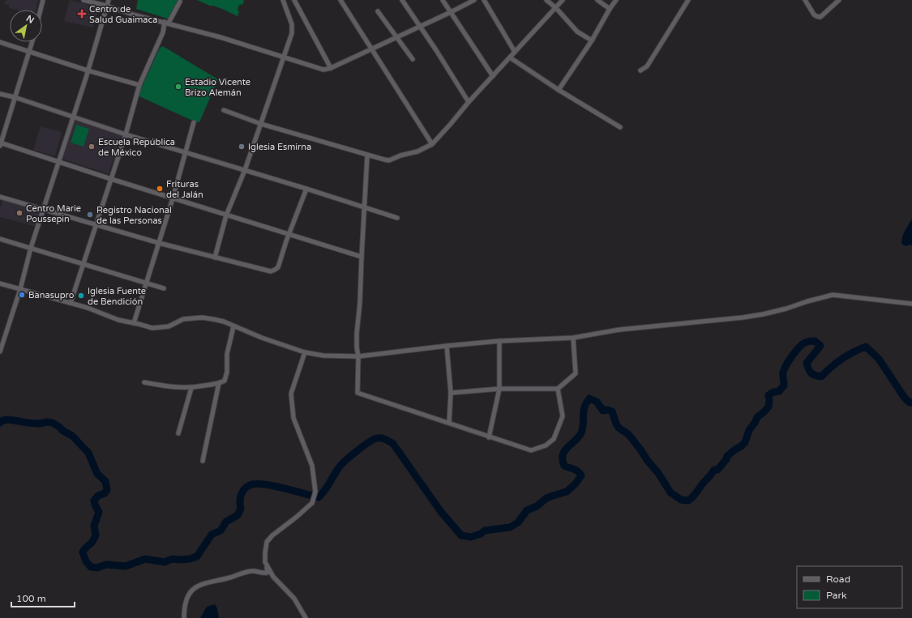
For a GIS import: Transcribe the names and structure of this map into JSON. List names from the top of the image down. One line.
{"places":{"health":["Centro de Salud Guaimaca"],"other":["Estadio Vicente Brizo Alemán","Escuela República de México","Iglesia Esmirna","Frituras del Jalán","Centro Marie Poussepin","Registro Nacional de las Personas","Banasupro","Iglesia Fuente de Bendición"]},"legend":["Road","Park"],"scale_bar":"100 m","north":"top right"}
